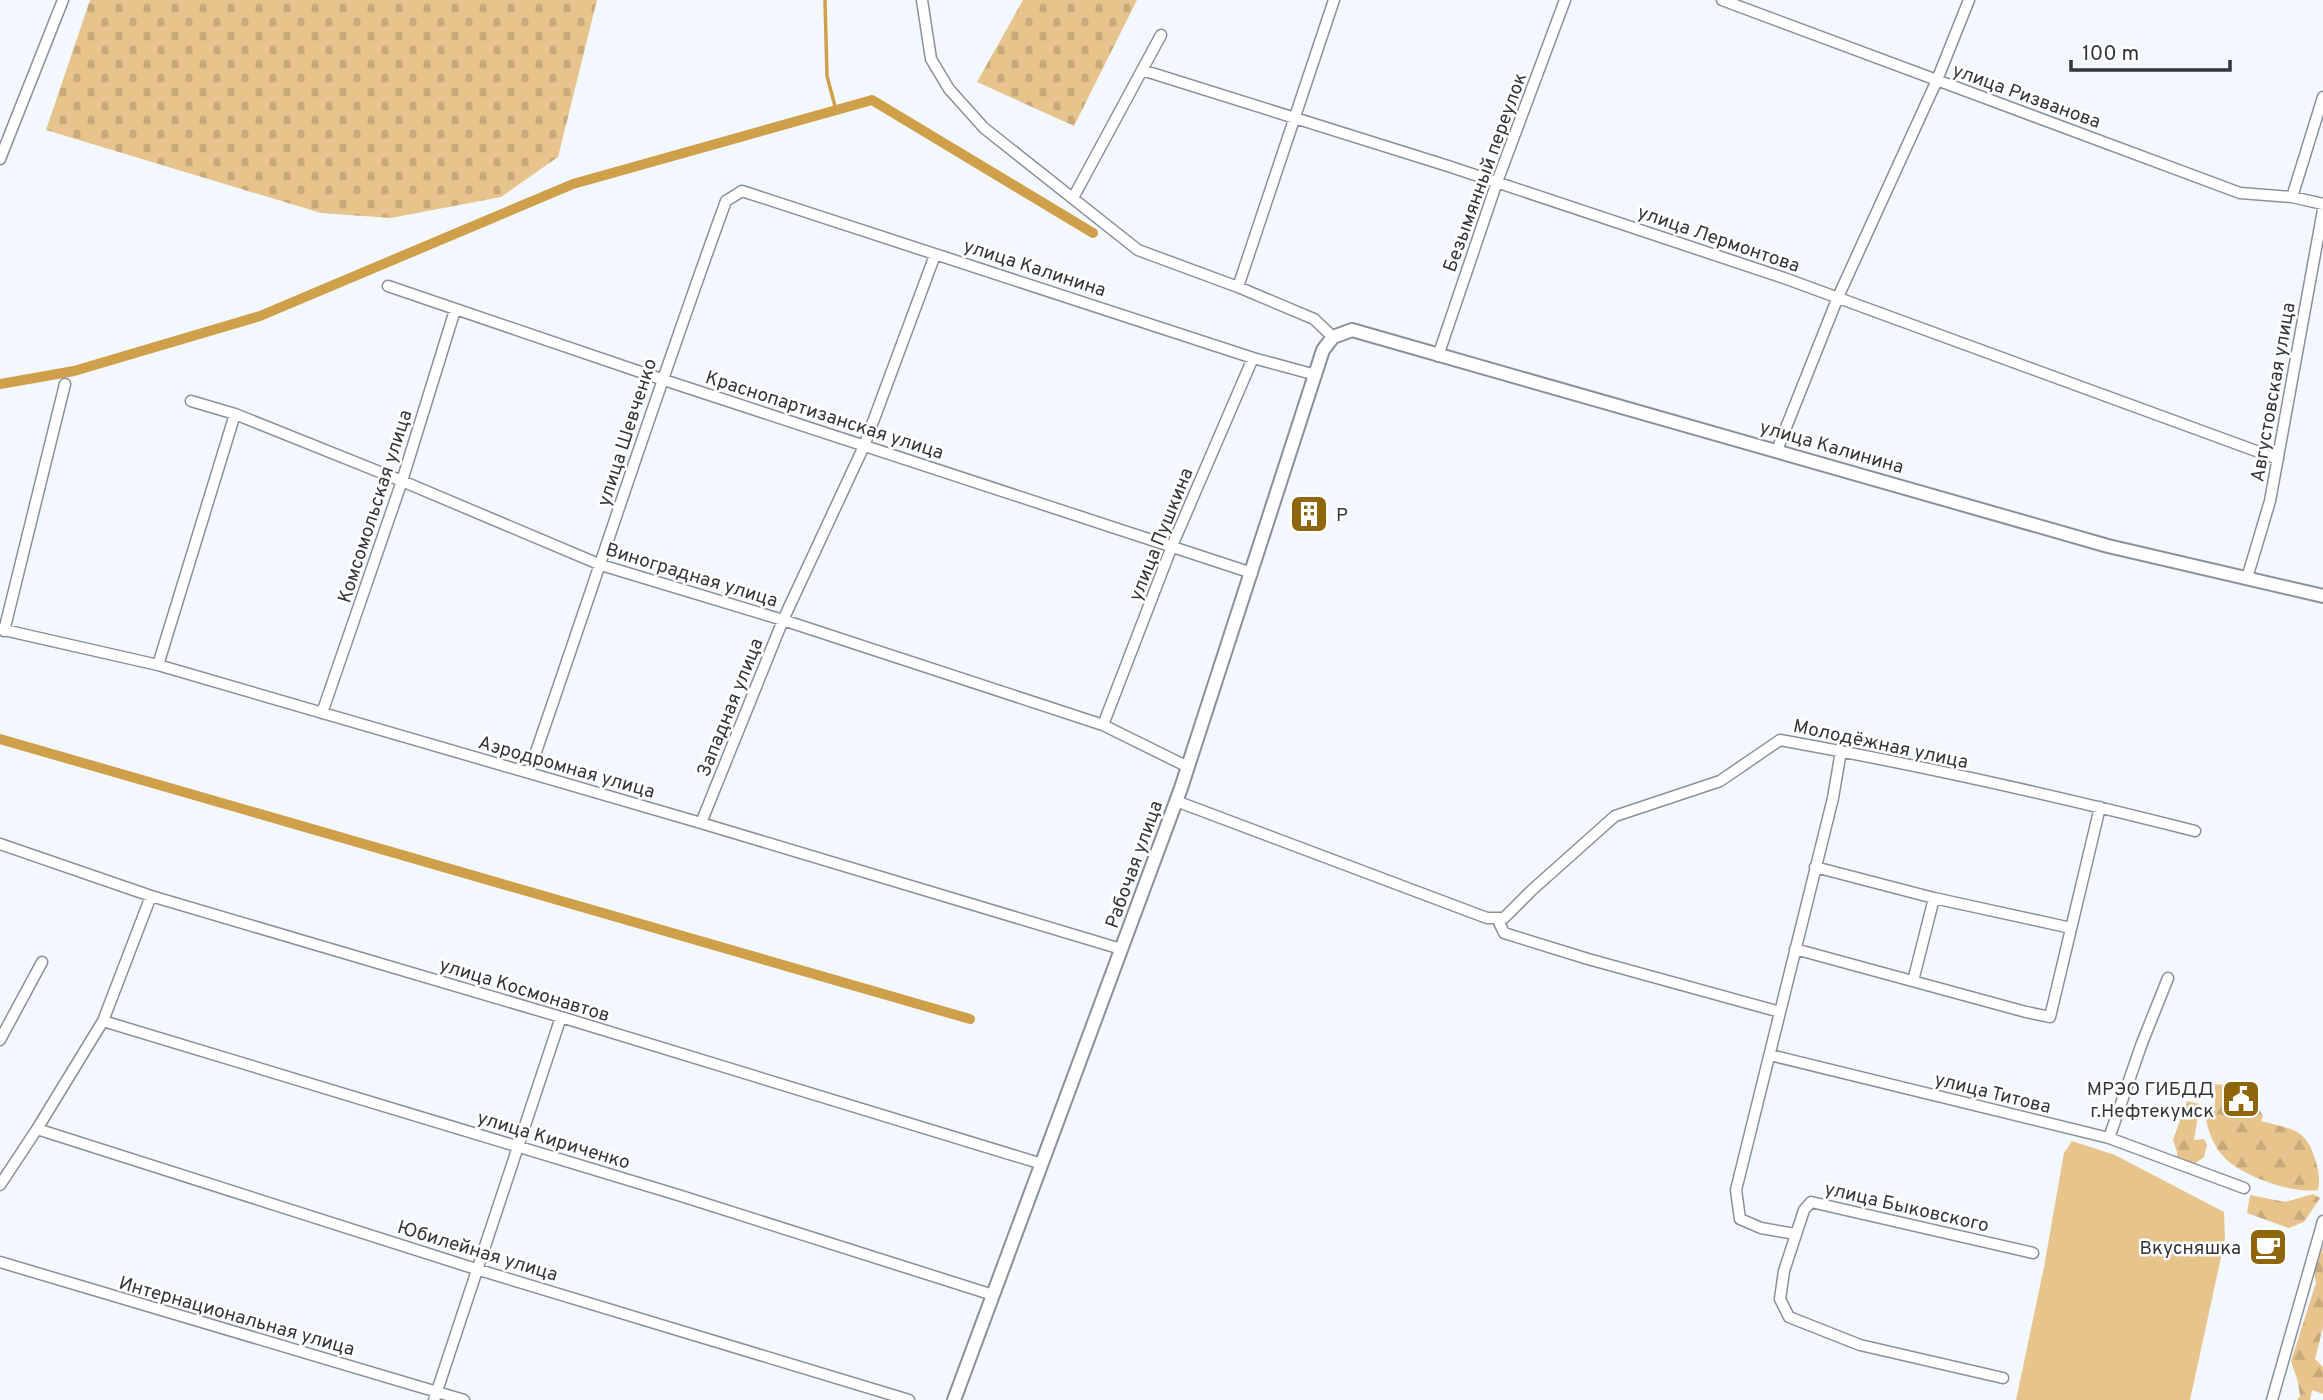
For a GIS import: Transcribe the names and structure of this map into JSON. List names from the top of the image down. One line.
{"streets":{"street":["улица Ризванова","Безымянный переулок","улица Лермонтова","улица Калинина","Августовская улица","Краснопартизанская улица","улица Шевченко","Комсомольская улица","улица Пушкина","Виноградная улица","Западная улица","Молодёжная улица","Аэродромная улица","Рабочая улица","улица Космонавтов","улица Титова","улица Кириченко","улица Быковского","Юбилейная улица","Интернациональная улица"]},"crossings":[["Безымянный переулок","улица Лермонтова"],["Безымянный переулок","улица Калинина"],["улица Лермонтова","Августовская улица"],["улица Калинина","Августовская улица"],["улица Калинина","улица Шевченко"],["улица Калинина","улица Пушкина"],["улица Калинина","Западная улица"],["улица Калинина","Рабочая улица"],["Краснопартизанская улица","улица Шевченко"],["Краснопартизанская улица","Комсомольская улица"],["Краснопартизанская улица","улица Пушкина"],["Краснопартизанская улица","Западная улица"],["Краснопартизанская улица","Рабочая улица"],["улица Шевченко","Виноградная улица"],["улица Шевченко","Аэродромная улица"],["Комсомольская улица","Виноградная улица"],["Комсомольская улица","Аэродромная улица"],["улица Пушкина","Виноградная улица"],["Виноградная улица","Западная улица"],["Виноградная улица","Рабочая улица"],["Западная улица","Аэродромная улица"],["Аэродромная улица","Рабочая улица"],["Рабочая улица","улица Космонавтов"],["Рабочая улица","улица Кириченко"]],"places":{"building":["Р"],"public building":["МРЭО ГИБДД г.Нефтекумск"],"cafe":["Вкусняшка"]},"scale_bar":"100 m"}
